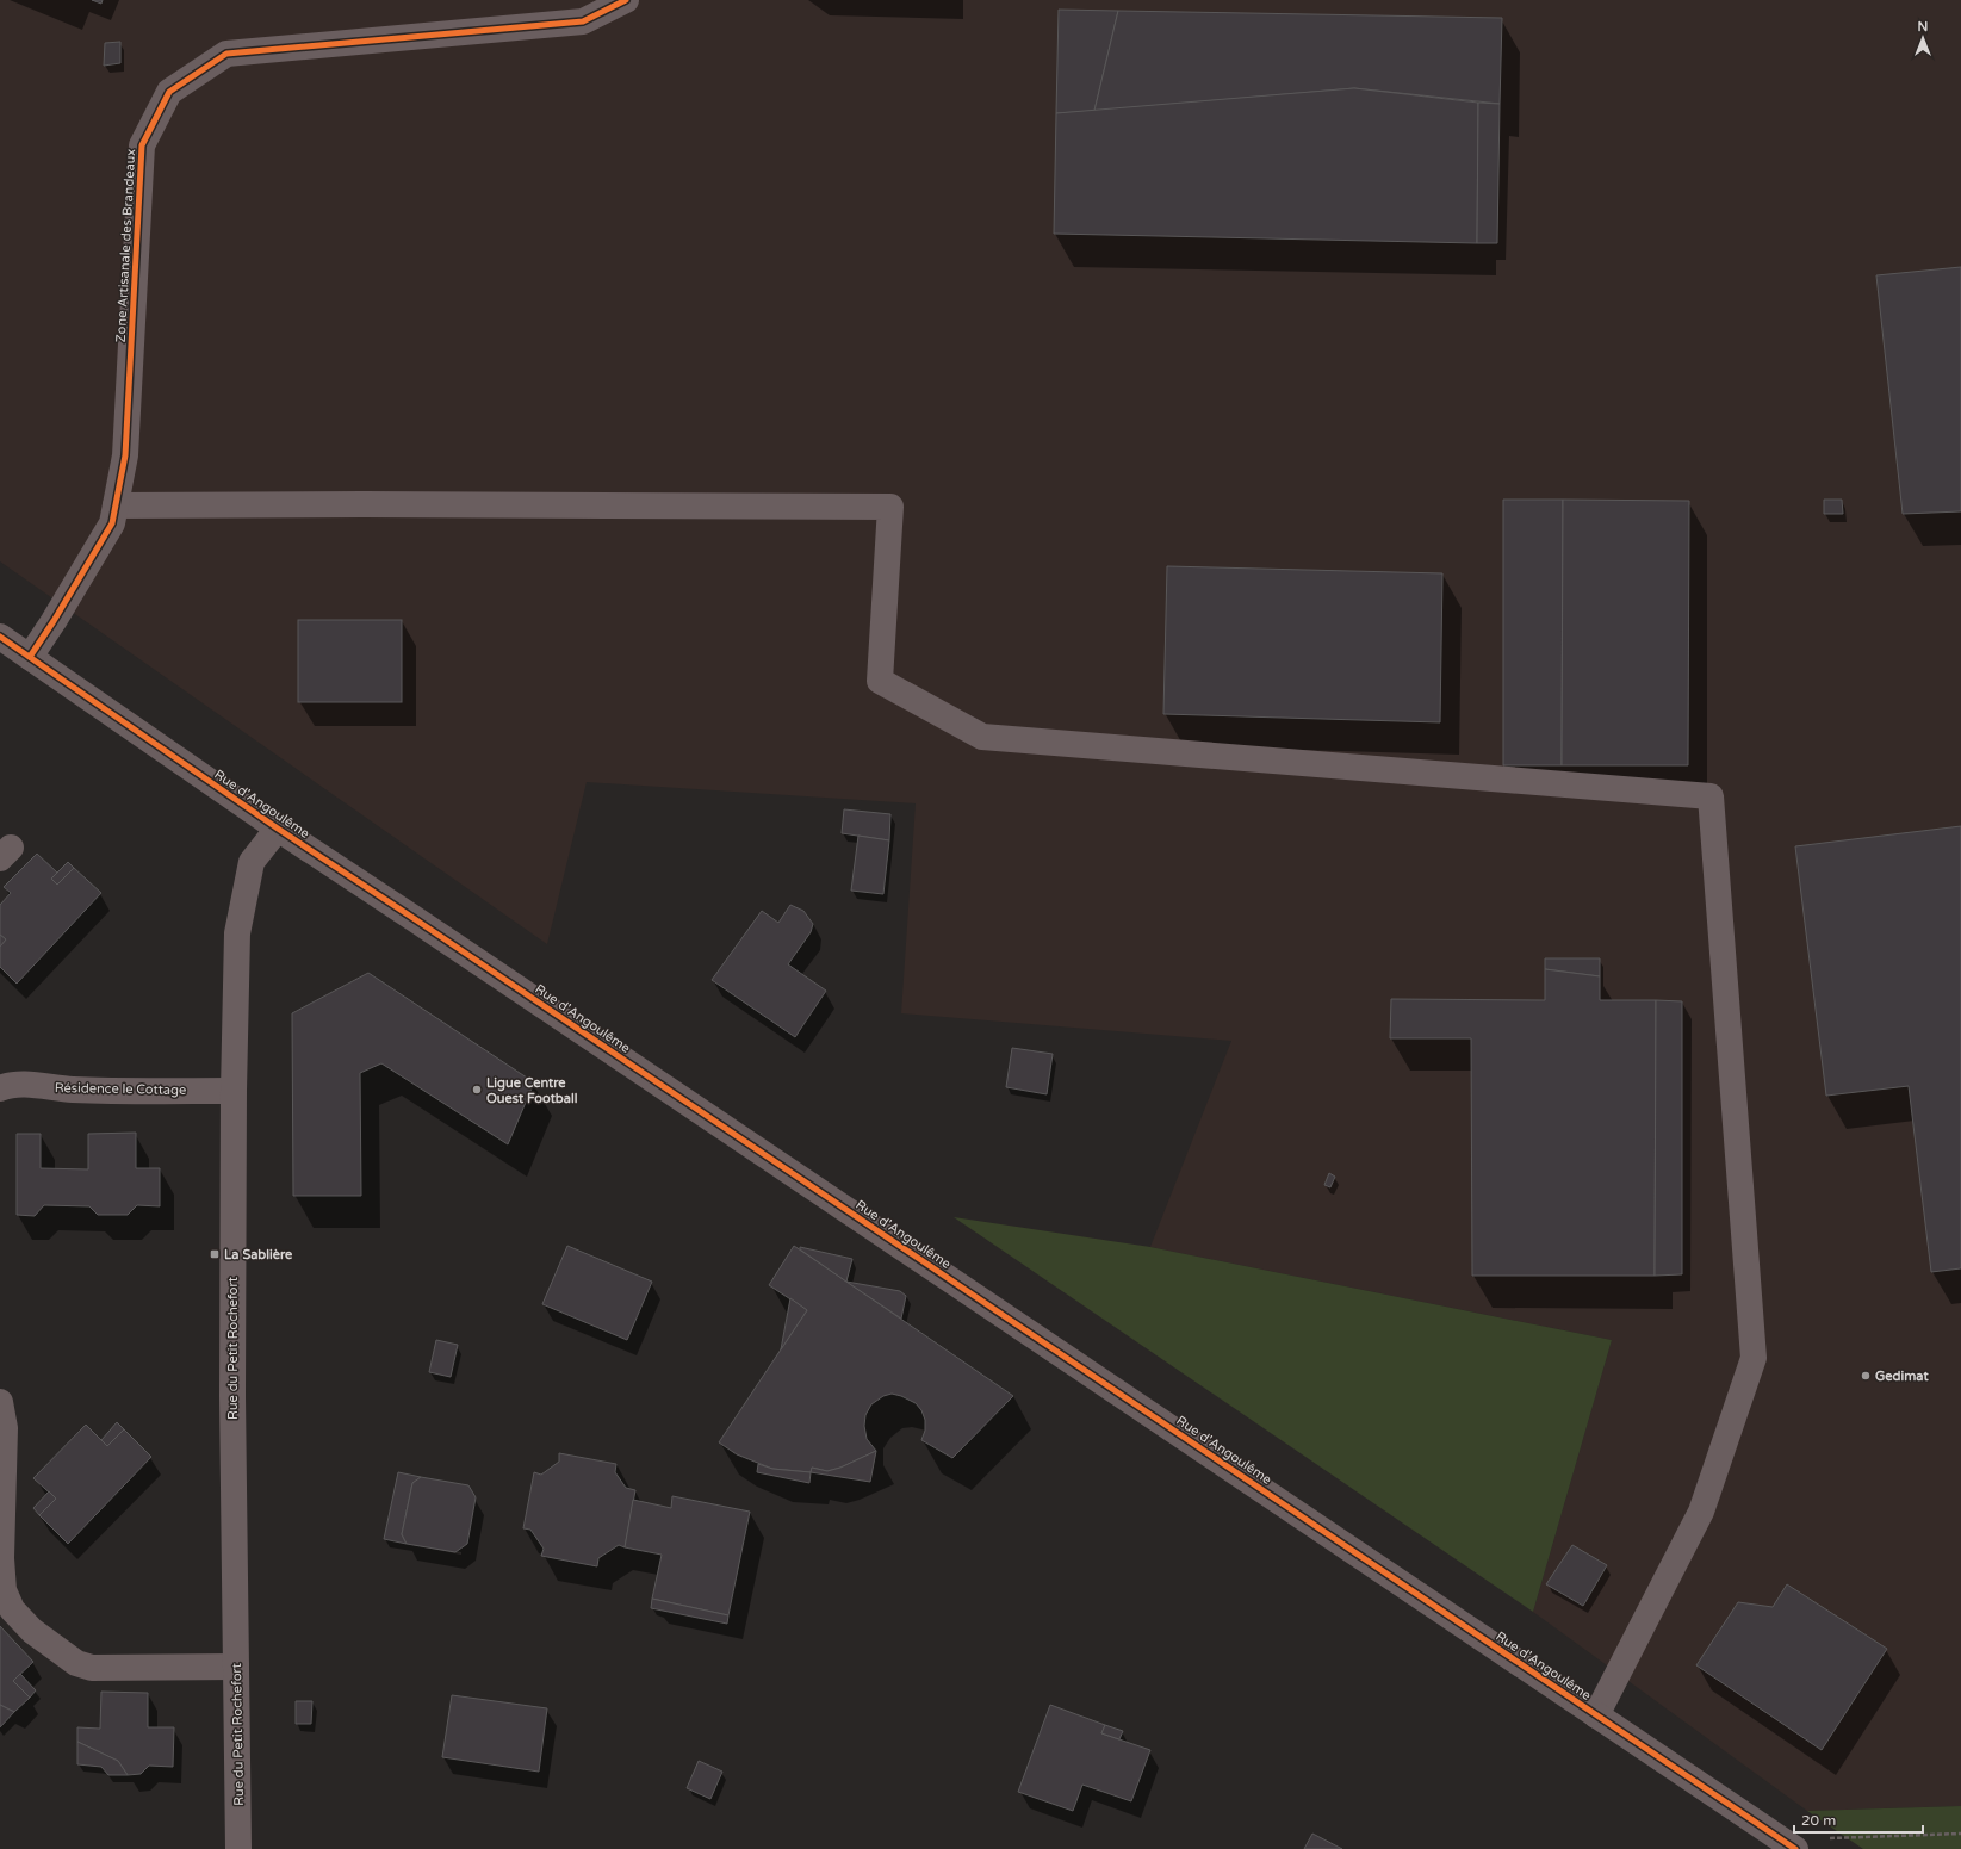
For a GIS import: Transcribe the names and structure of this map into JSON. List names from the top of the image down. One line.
{"streets":{"street":["Zone Artisanale des Brandeaux","Rue d'Angoulême","Résidence le Cottage","Rue du Petit Rochefort"]},"crossings":[["Zone Artisanale des Brandeaux","Rue d'Angoulême"],["Rue d'Angoulême","Rue du Petit Rochefort"],["Résidence le Cottage","Rue du Petit Rochefort"]],"places":{"other":["Ligue Centre Ouest Football","Gedimat"],"transit":["La Sablière"]},"scale_bar":"20 m","north":"top"}
